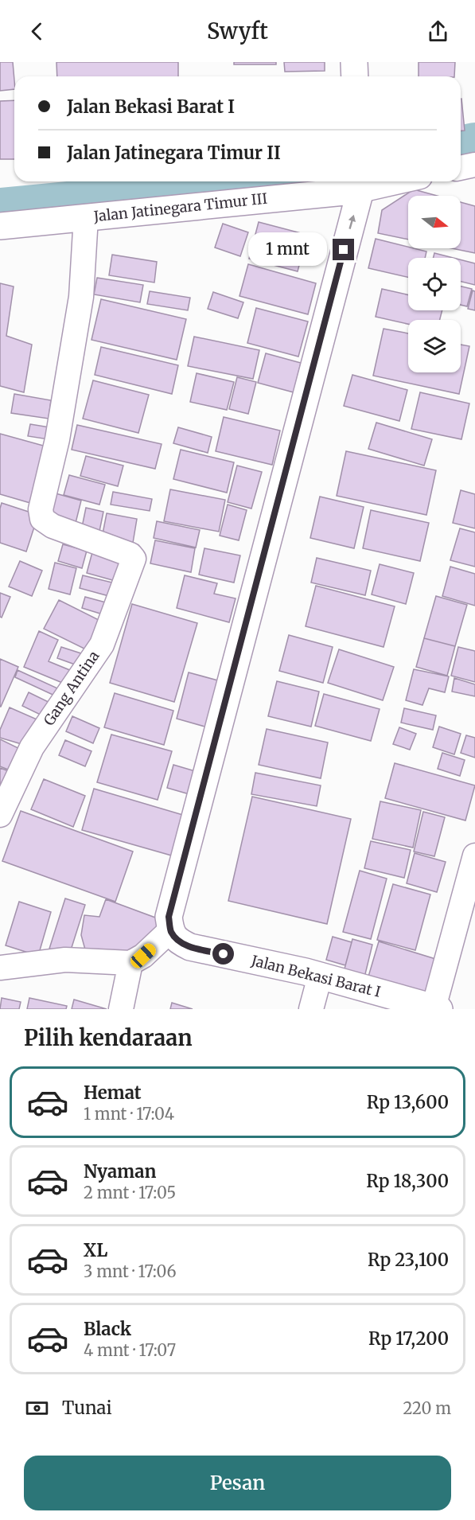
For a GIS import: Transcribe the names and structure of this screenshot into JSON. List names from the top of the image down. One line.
{"streets":{"street":["Jalan Jatinegara Timur III","Gang Antina","Jalan Bekasi Barat I"]},"crossings":[["Jalan Jatinegara Timur III","Gang Antina"]],"north":"right","page":{"header":"Swyft","banner":["Jalan Bekasi Barat I","Jalan Jatinegara Timur II"],"bubble":"1 mnt","heading":"Pilih kendaraan","list":[{"name":"Hemat","note":"1 mnt · 17:04","value":"Rp 13,600"},{"name":"Nyaman","note":"2 mnt · 17:05","value":"Rp 18,300"},{"name":"XL","note":"3 mnt · 17:06","value":"Rp 23,100"},{"name":"Black","note":"4 mnt · 17:07","value":"Rp 17,200"}],"pay":["Tunai","220 m"],"buttons":"Pesan"}}
